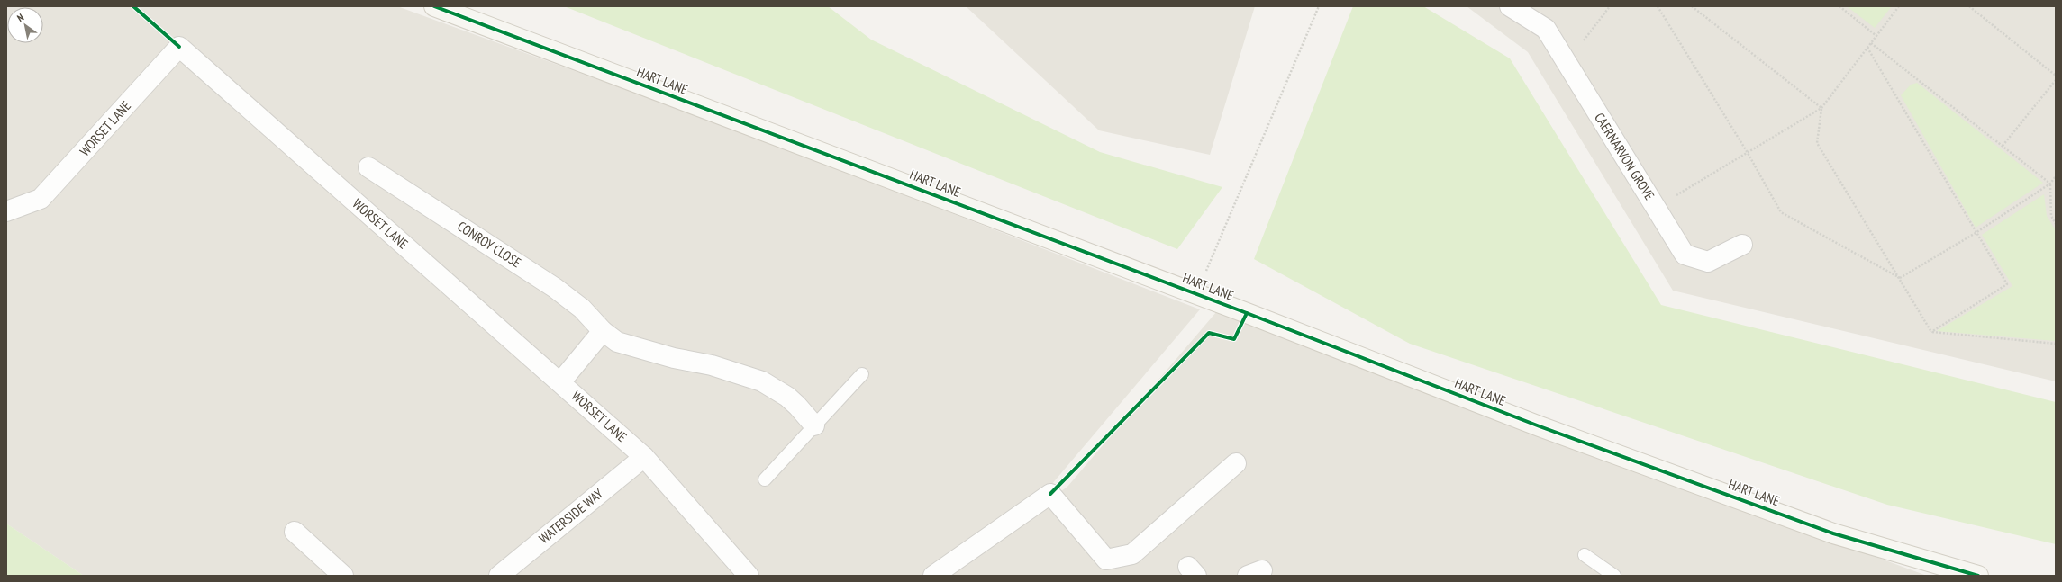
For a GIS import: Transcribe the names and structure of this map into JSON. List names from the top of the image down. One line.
{"streets":{"street":["HART LANE","WORSET LANE","CAERNARVON GROVE","CONROY CLOSE","WATERSIDE WAY"]},"crossings":[["WORSET LANE","WATERSIDE WAY"]],"north":"top left"}
